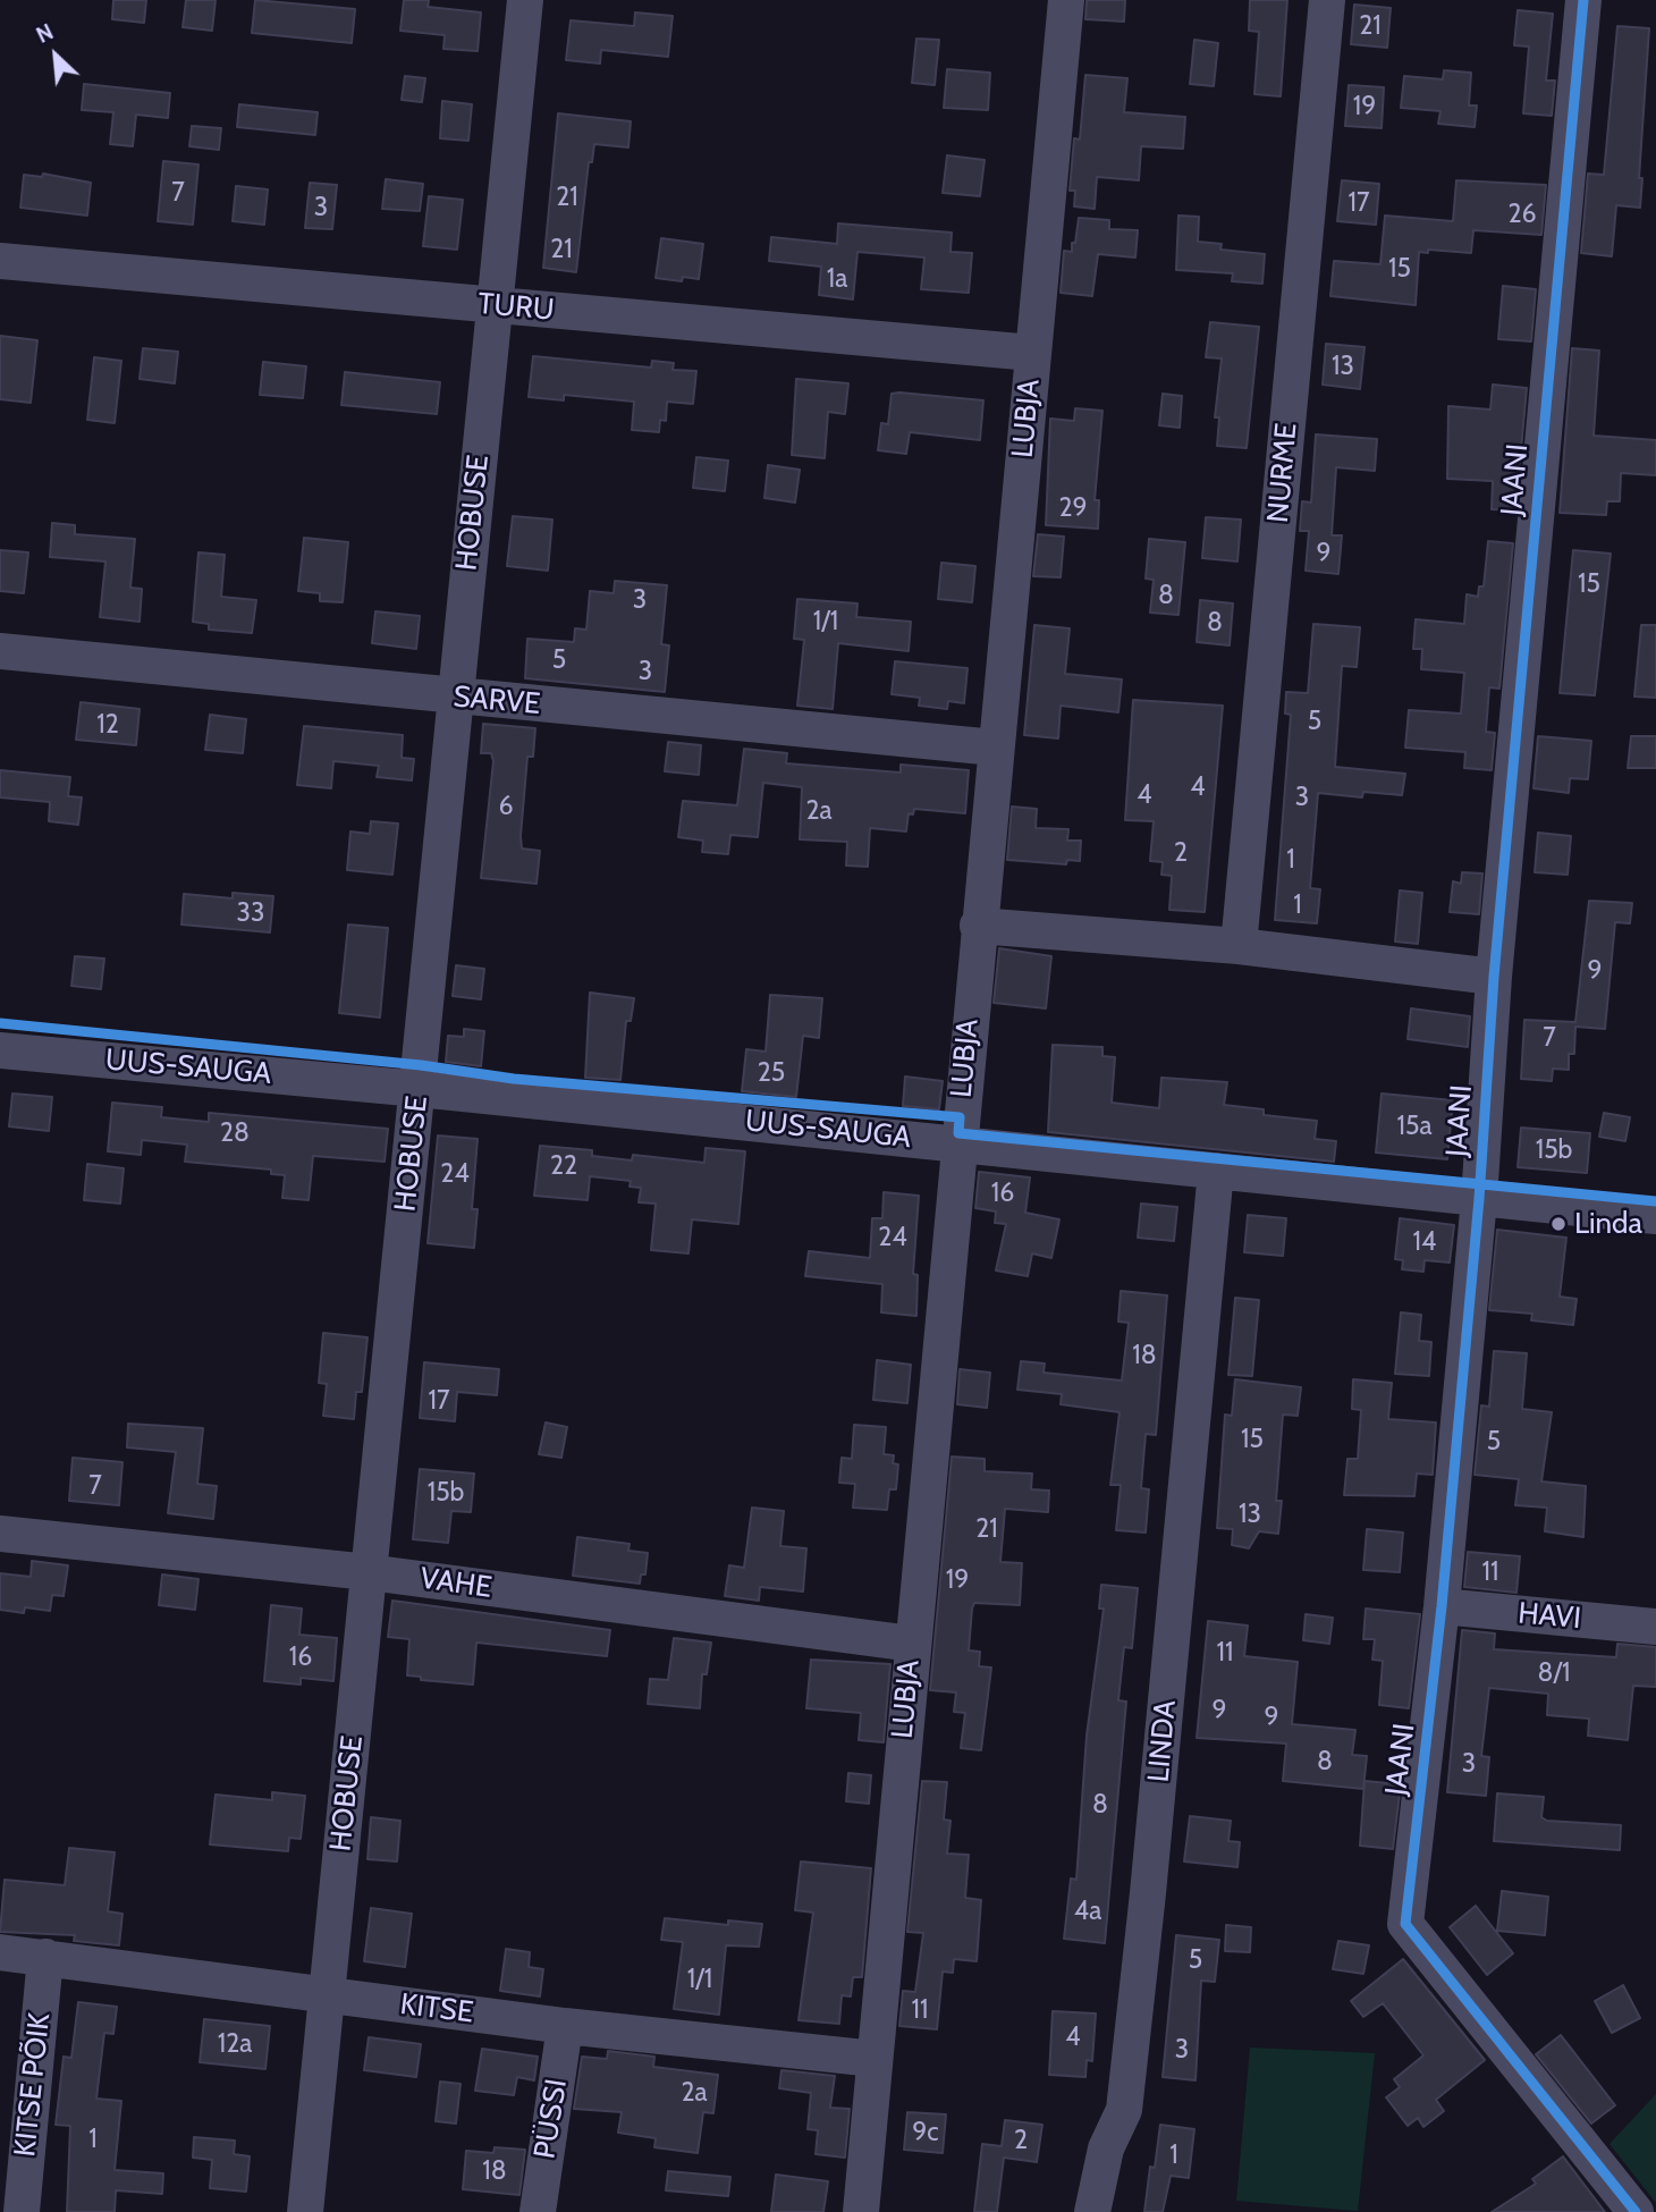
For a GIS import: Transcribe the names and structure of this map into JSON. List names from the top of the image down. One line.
{"streets":{"street":["TURU","LUBJA","NURME","JAANI","HOBUSE","SARVE","UUS-SAUGA","VAHE","HAVI","LINDA","KITSE","KITSE PÕIK","PÜSSI"]},"crossings":[["TURU","LUBJA"],["TURU","HOBUSE"],["LUBJA","SARVE"],["LUBJA","UUS-SAUGA"],["LUBJA","VAHE"],["LUBJA","KITSE"],["JAANI","UUS-SAUGA"],["JAANI","HAVI"],["HOBUSE","SARVE"],["HOBUSE","UUS-SAUGA"],["HOBUSE","VAHE"],["HOBUSE","KITSE"],["UUS-SAUGA","LINDA"],["KITSE","KITSE PÕIK"],["KITSE","PÜSSI"]],"places":["Linda"],"house_numbers":["21","19","7","21","17","3","26","21","15","1a","13","29","9","15","8","3","1/1","8","5","3","5","12","4","4","3","6","2a","2","1","1","33","9","7","25","15a","28","15b","22","24","16","24","14","18","17","15","5","7","15b","13","21","11","19","11","16","8/1","9","9","8","3","8","4a","5","1/1","11","4","12a","3","2a","9c","1","2","1","18"],"north":"top left"}
